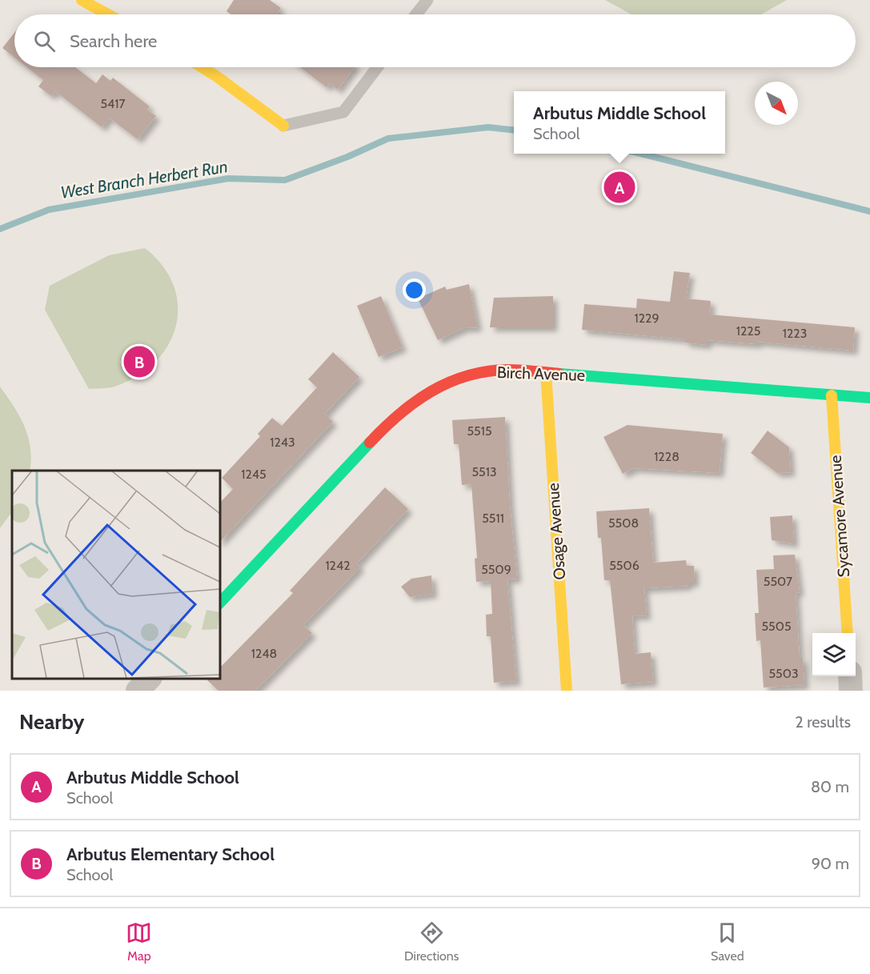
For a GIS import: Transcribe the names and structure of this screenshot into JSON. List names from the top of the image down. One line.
{"streets":{"street":["Birch Avenue","Sycamore Avenue","Osage Avenue"]},"crossings":[["Birch Avenue","Sycamore Avenue"],["Birch Avenue","Osage Avenue"]],"water":["West Branch Herbert Run"],"house_numbers":["5417","1229","1225","1223","5515","1243","1228","5513","1245","5511","5508","1242","5506","5509","5507","5505","1248","5503"],"north":"bottom right","page":{"search":"Search here","popup":["Arbutus Middle School","School"],"pins":["A","B"],"heading":["Nearby","2 results"],"list":[{"mark":"A","name":"Arbutus Middle School","note":"School","value":"80 m"},{"mark":"B","name":"Arbutus Elementary School","note":"School","value":"90 m"}],"nav":["Map","Directions","Saved"]}}
